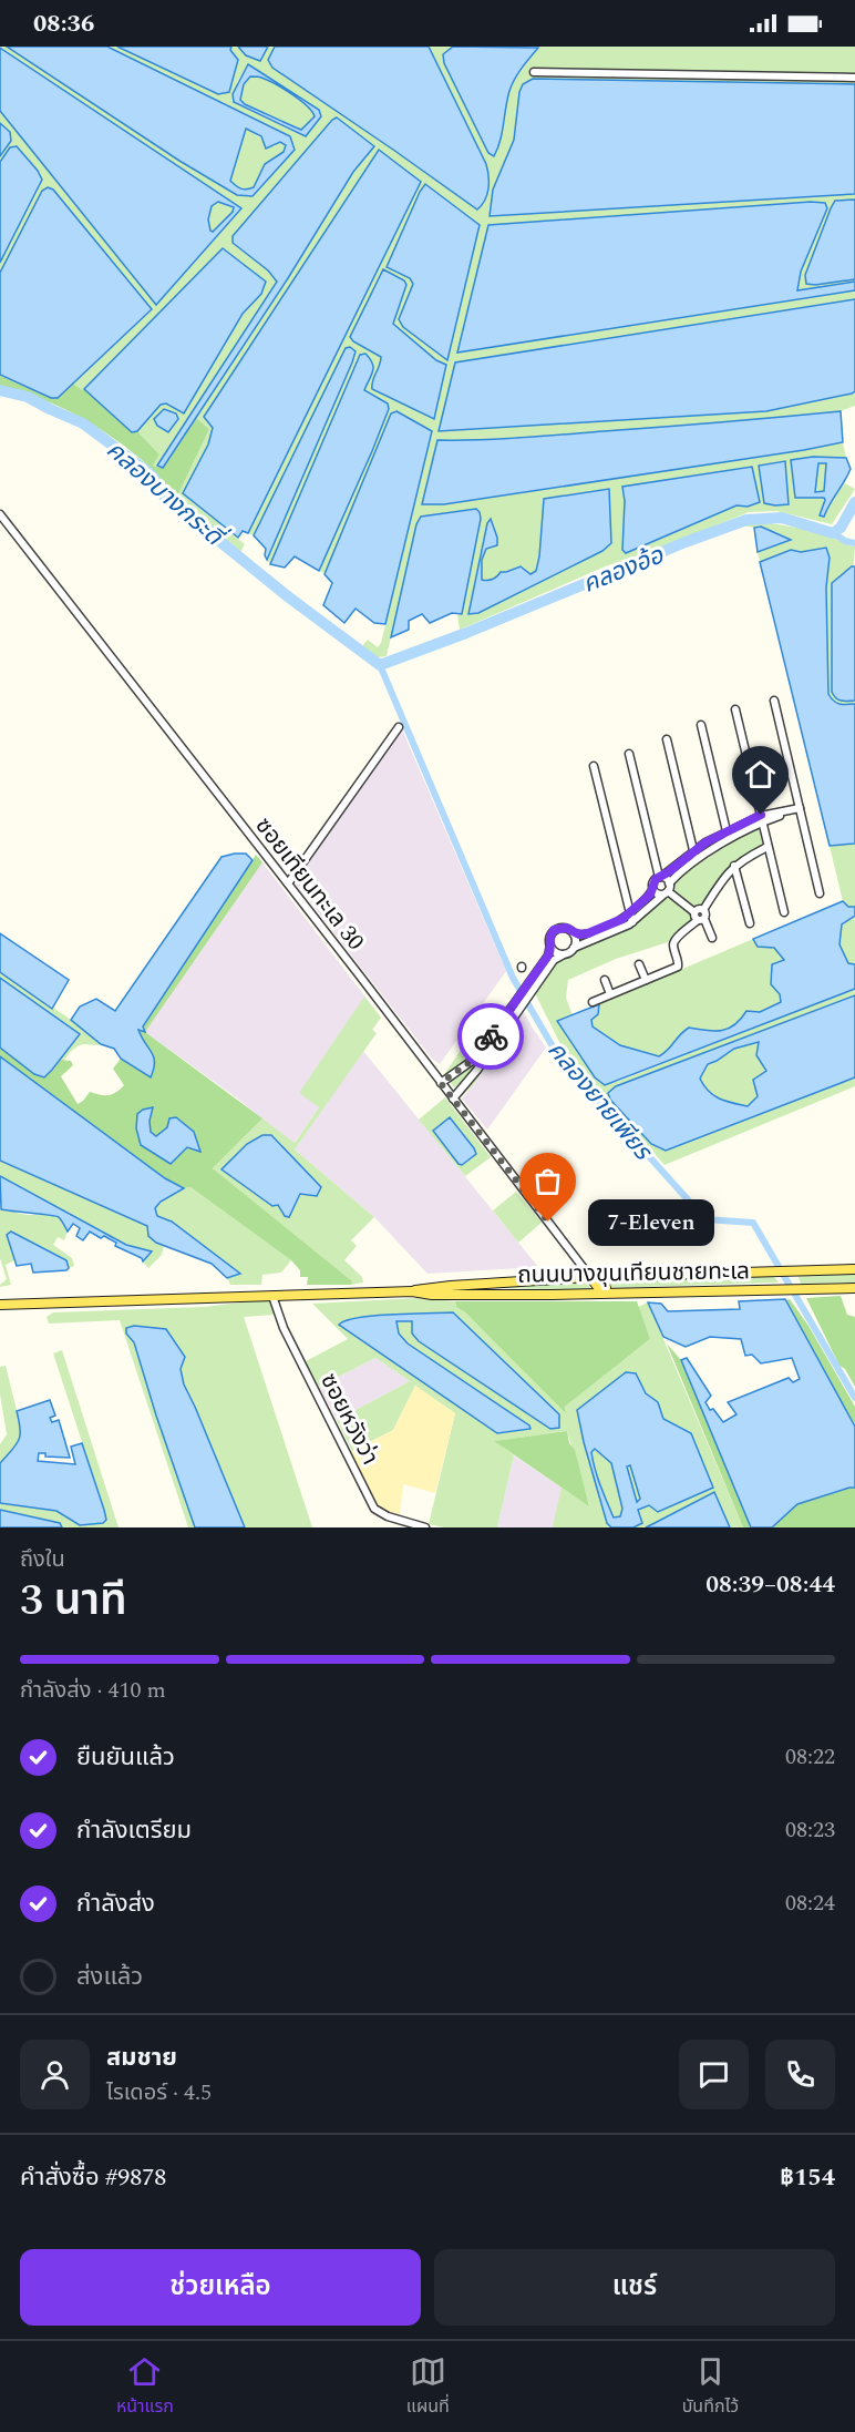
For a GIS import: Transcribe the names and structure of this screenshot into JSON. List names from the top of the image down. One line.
{"streets":{"main road":["ถนนบางขุนเทียนชายทะเล"],"street":["ซอยเทียนทะเล 30","ซอยหวังว่า"]},"crossings":[["ซอยเทียนทะเล 30","ถนนบางขุนเทียนชายทะเล"],["ถนนบางขุนเทียนชายทะเล","ซอยหวังว่า"]],"water":["คลองบางกระดี่","คลองอ้อ","คลองยายเพียร"],"places":["7-Eleven"],"page":{"status":"08:36","bubble":"7-Eleven","heading":["3 นาที","ถึงใน","08:39–08:44"],"panel":["สมชาย","ไรเดอร์ · 4.5","คำสั่งซื้อ #9878","฿154"],"bar":"กำลังส่ง · 410 m","list":[["ยืนยันแล้ว","08:22"],["กำลังเตรียม","08:23"],["กำลังส่ง","08:24"],"ส่งแล้ว"],"buttons":["ช่วยเหลือ","แชร์"],"tabs":["หน้าแรก","แผนที่","บันทึกไว้"]}}
